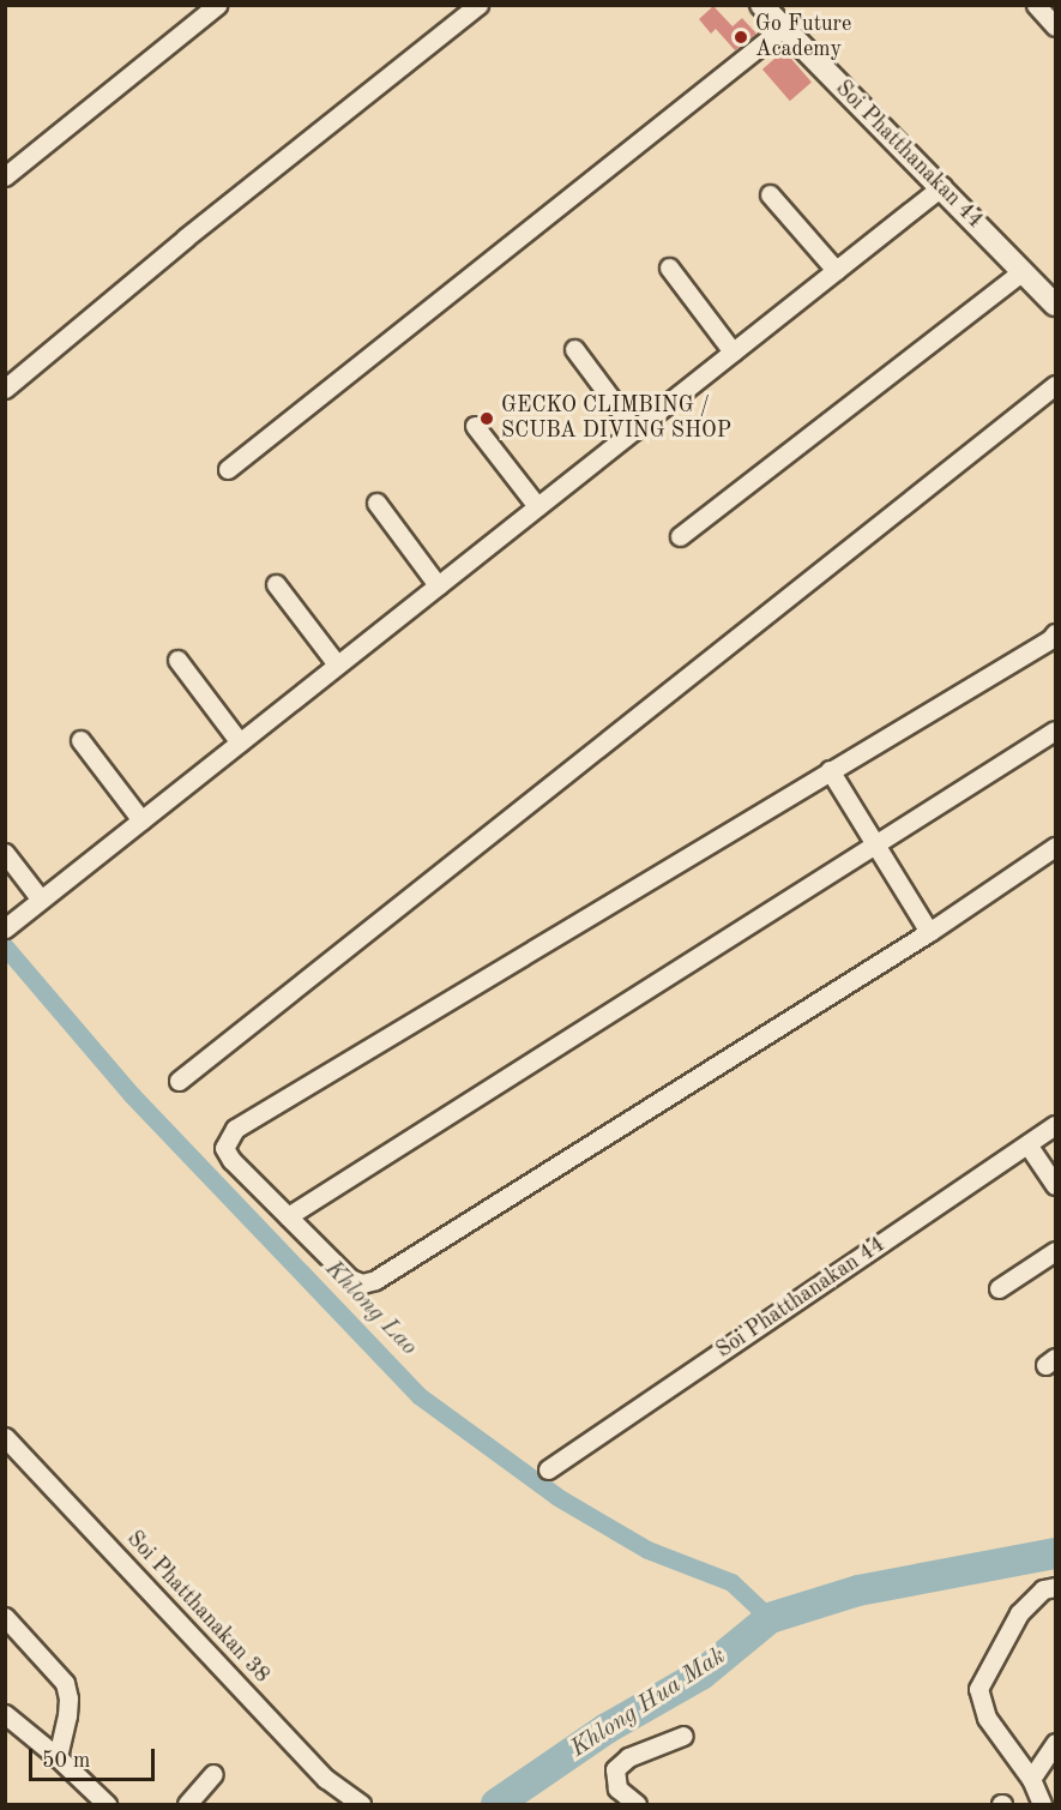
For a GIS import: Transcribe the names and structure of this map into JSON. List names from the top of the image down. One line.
{"streets":{"street":["Soi Phatthanakan 44","Soi Phatthanakan 38"]},"water":["Khlong Lao","Khlong Hua Mak"],"places":["Go Future Academy","GECKO CLIMBING / SCUBA DIVING SHOP"],"scale_bar":"50 m"}
